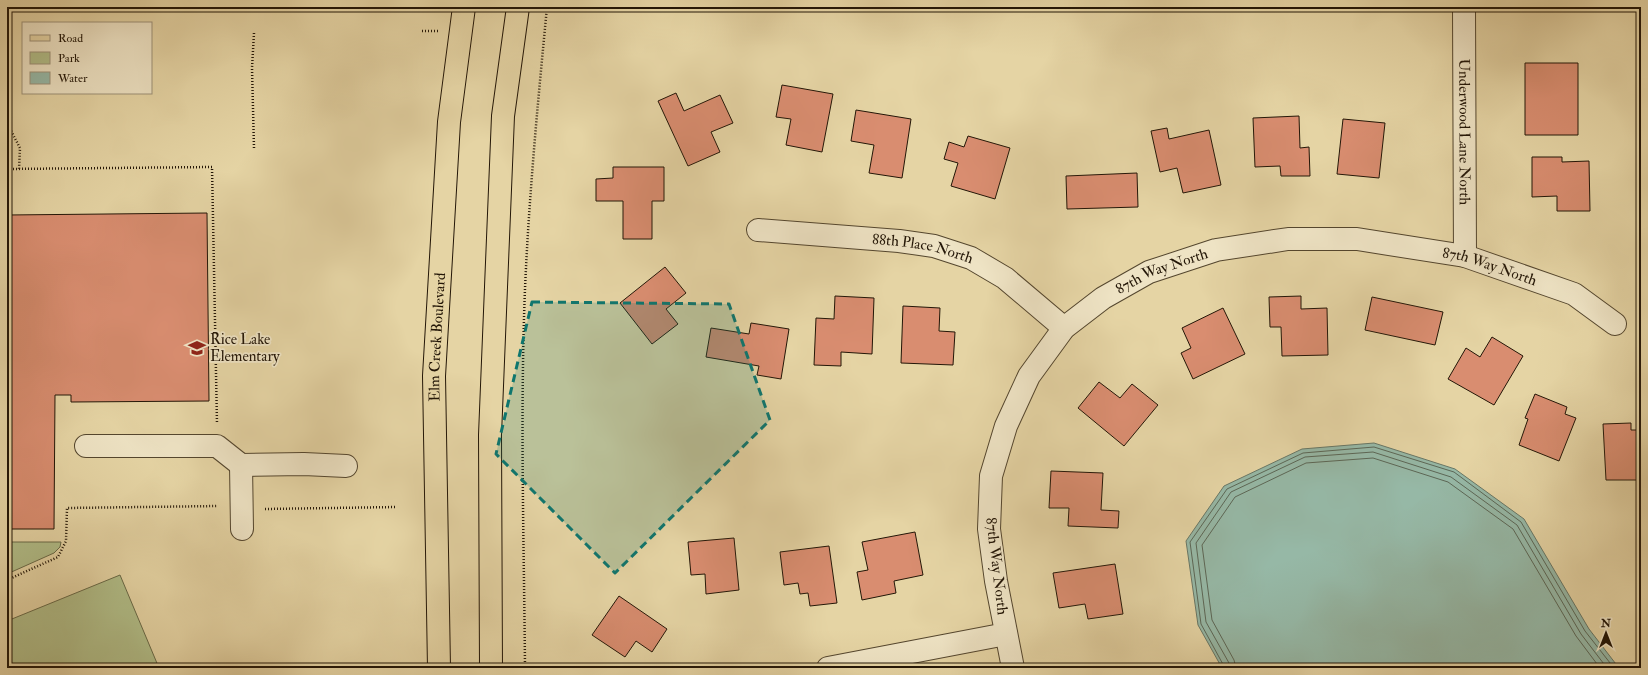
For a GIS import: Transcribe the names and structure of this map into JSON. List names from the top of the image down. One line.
{"streets":{"main road":["Elm Creek Boulevard"],"street":["Underwood Lane North","88th Place North","87th Way North"]},"crossings":[["Underwood Lane North","87th Way North"],["88th Place North","87th Way North"]],"places":{"school or university":["Rice Lake Elementary"]},"legend":["Road","Park","Water"],"north":"top"}
